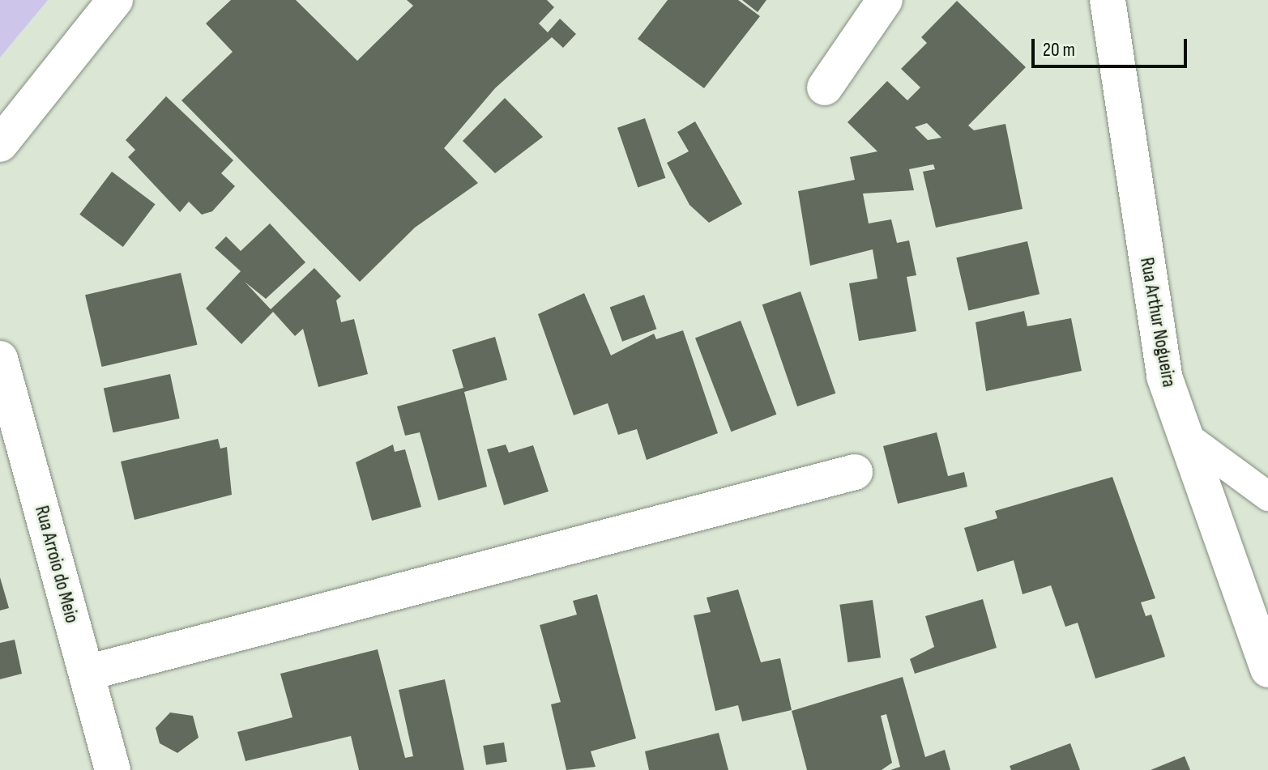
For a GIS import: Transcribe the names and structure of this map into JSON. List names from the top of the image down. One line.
{"streets":{"street":["Rua Arthur Nogueira","Rua Arroio do Meio"]},"scale_bar":"20 m"}
